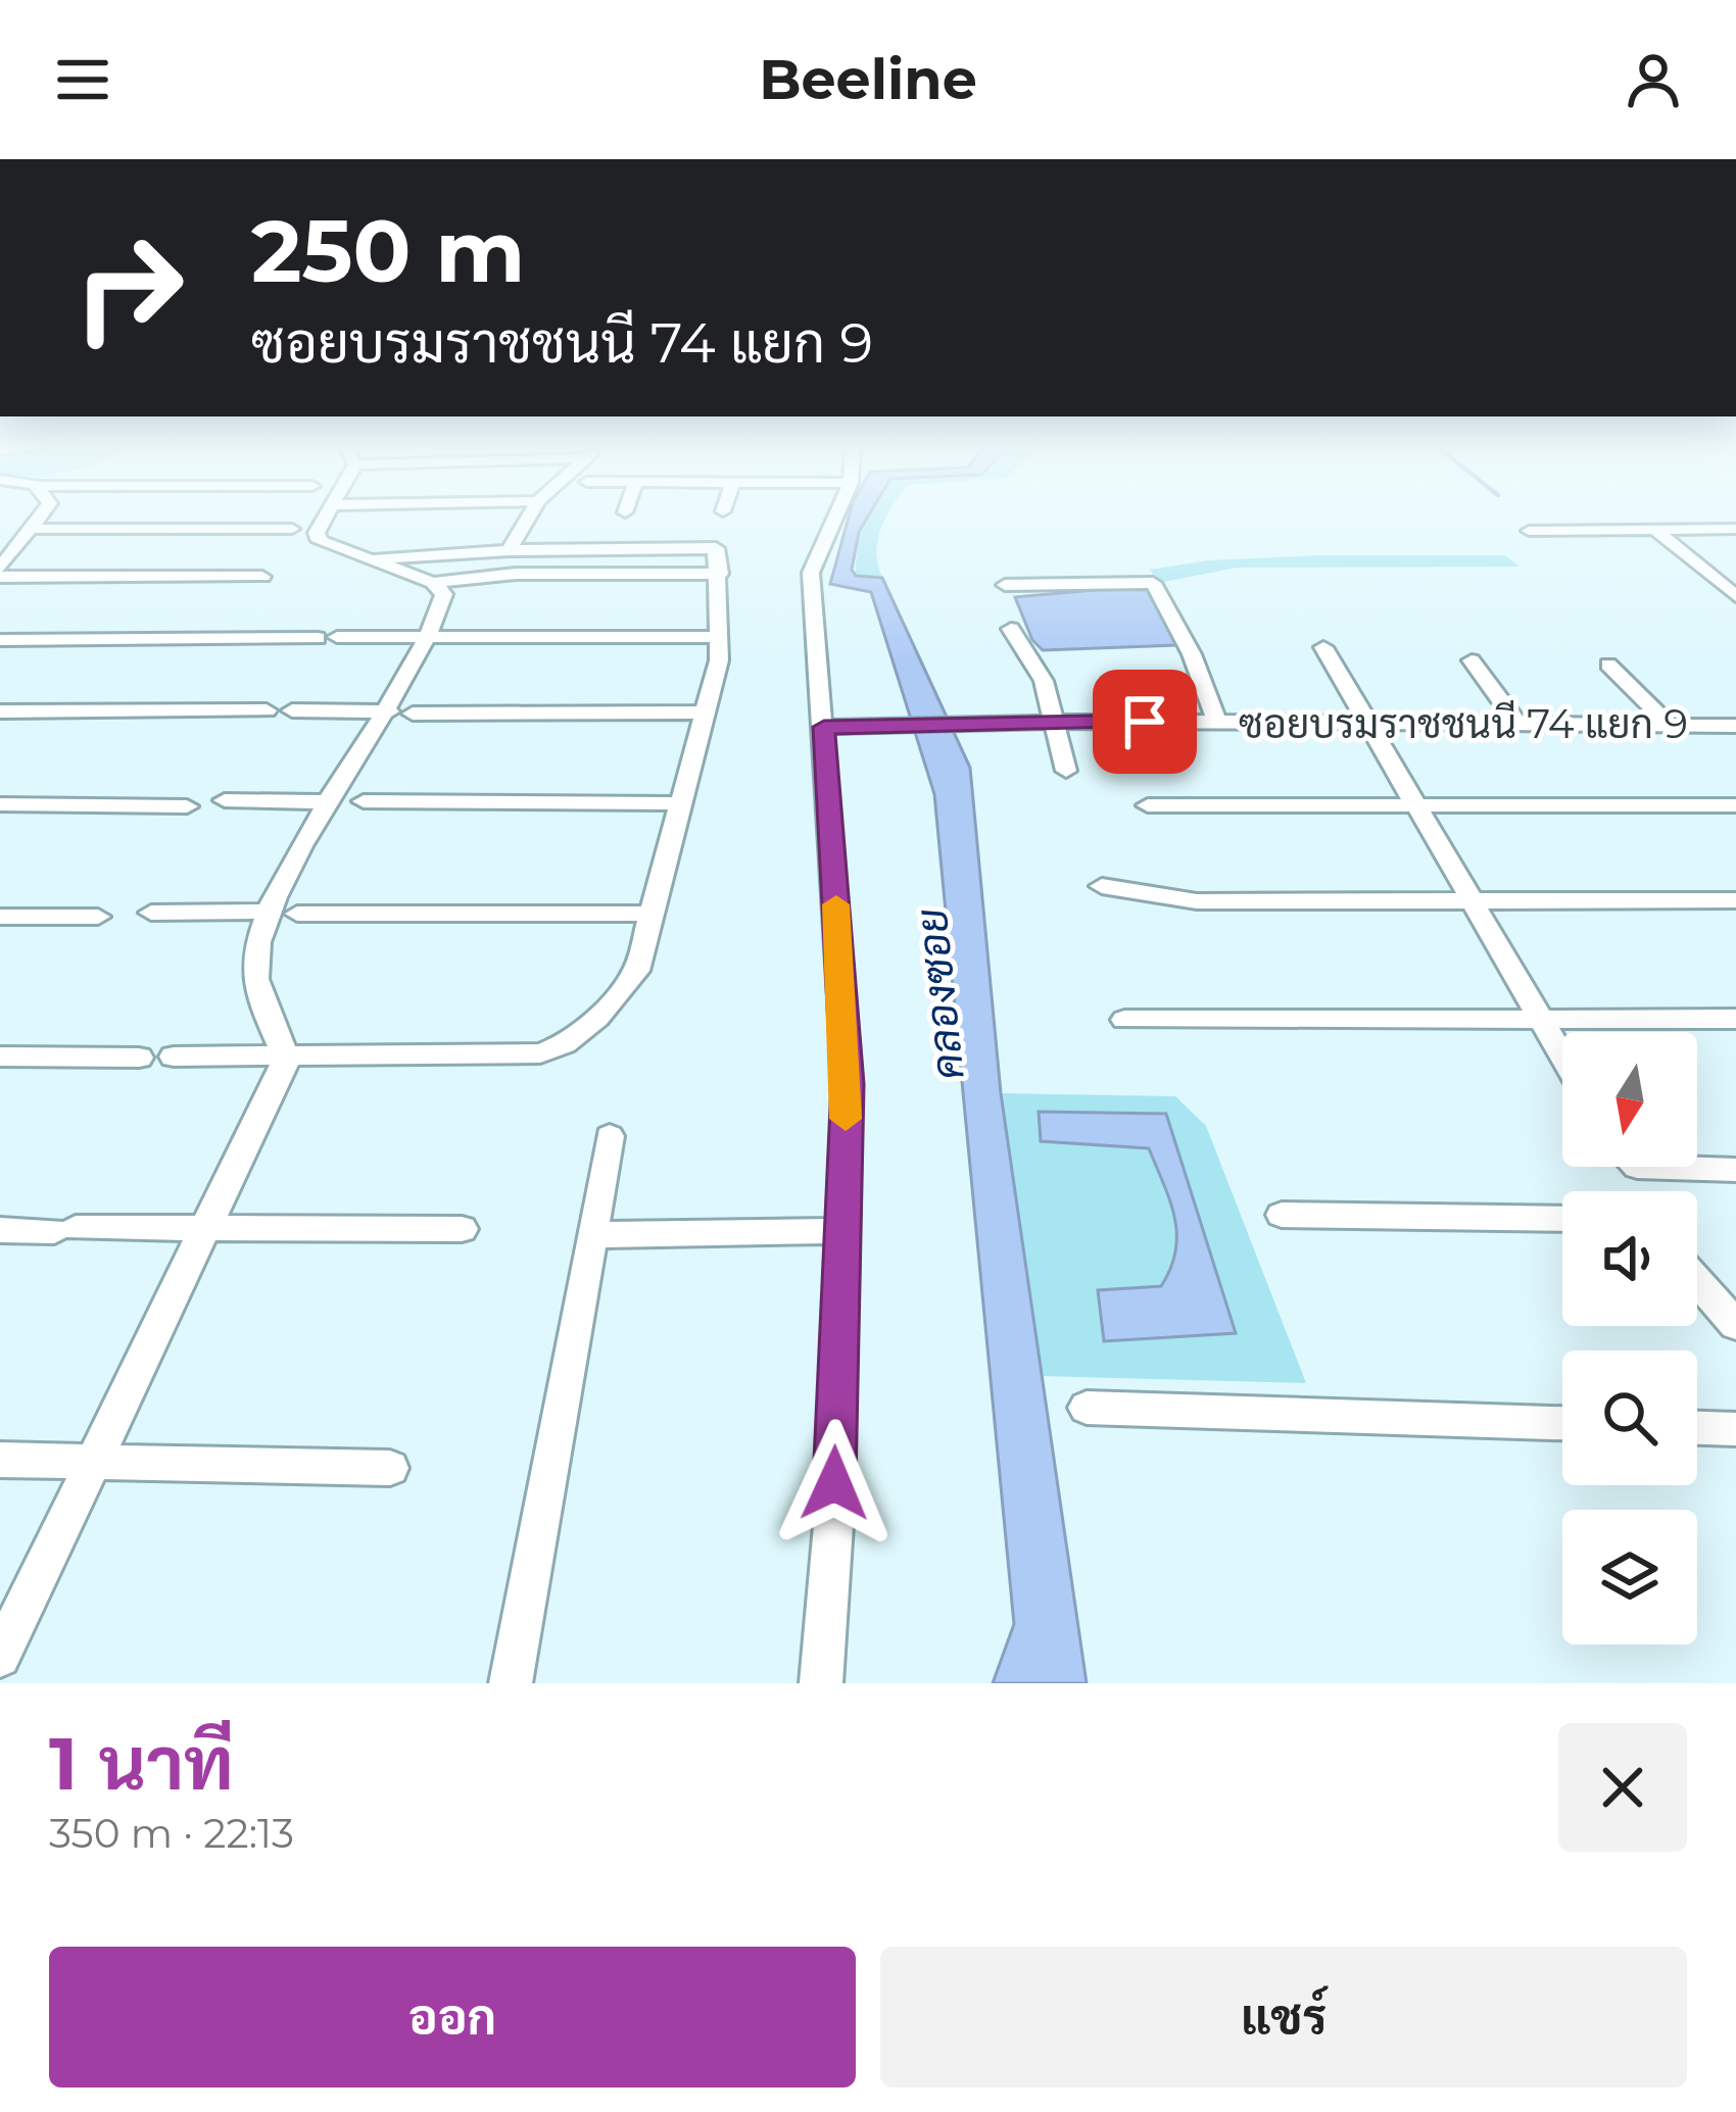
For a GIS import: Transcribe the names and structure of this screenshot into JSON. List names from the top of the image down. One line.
{"streets":{"street":["ซอยบรมราชชนนี 74 แยก 9"]},"water":["คลองซอย"],"north":"bottom","page":{"header":"Beeline","turn":["250 m","ซอยบรมราชชนนี 74 แยก 9"],"heading":["1 นาที","350 m · 22:13"],"buttons":["ออก","แชร์"]}}
